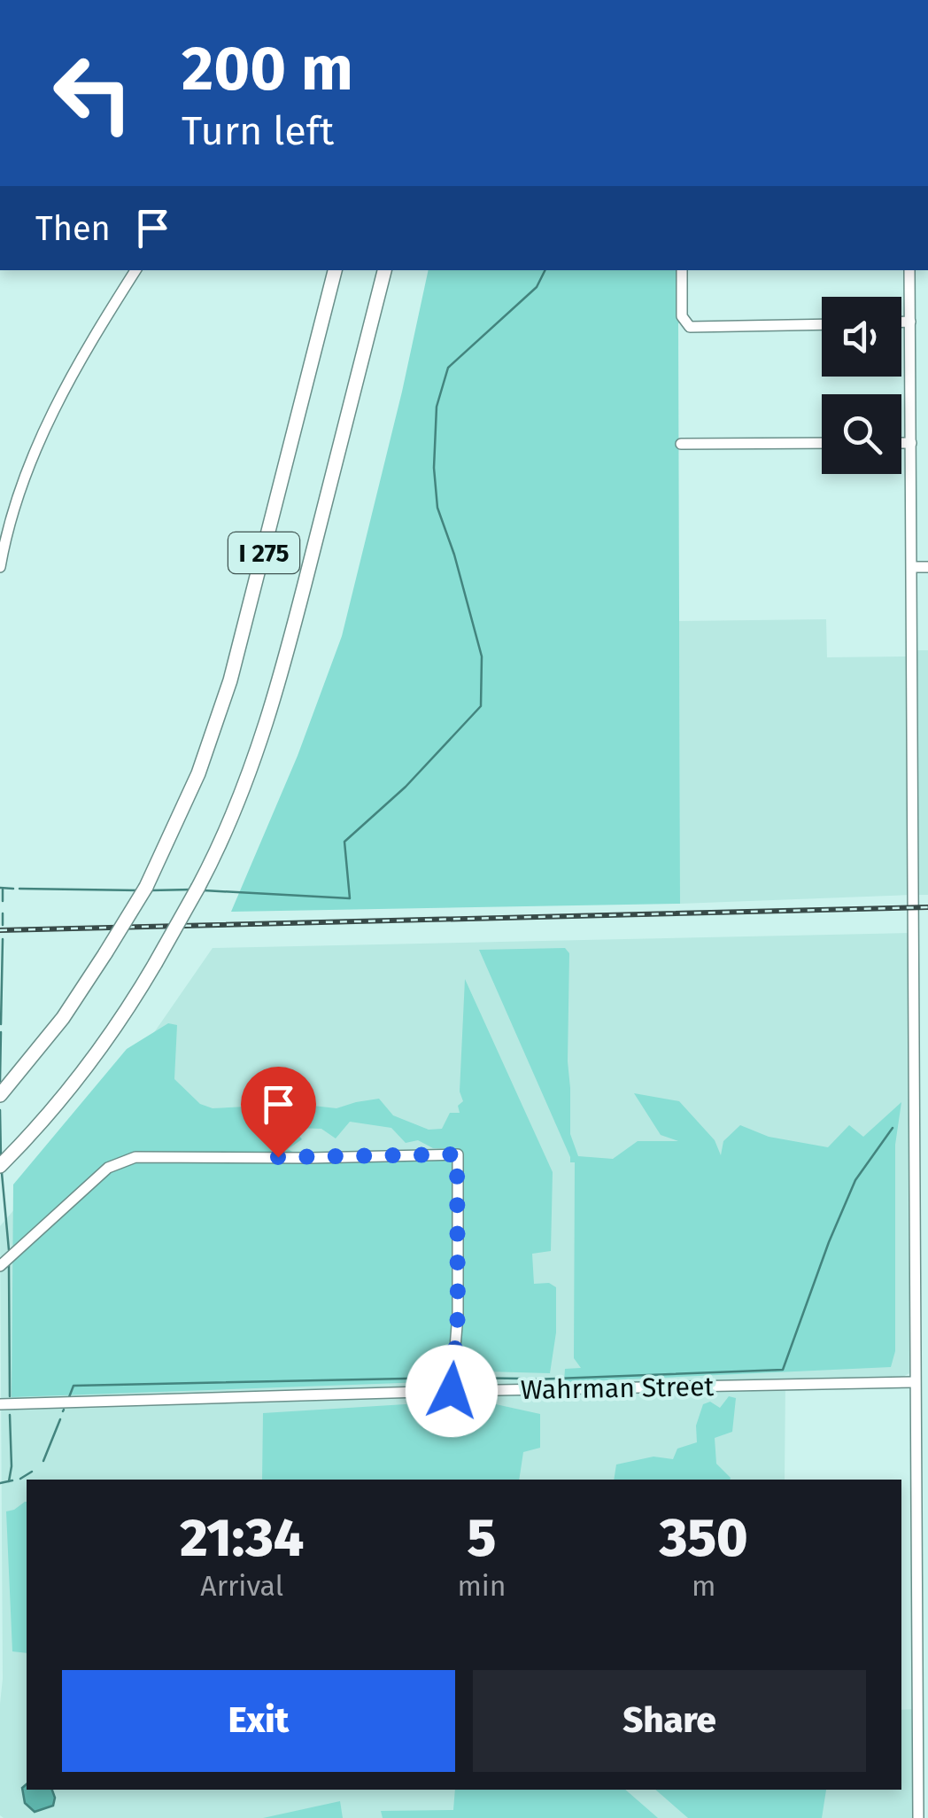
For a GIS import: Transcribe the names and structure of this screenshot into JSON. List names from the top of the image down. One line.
{"streets":{"highway":["I 275"],"street":["Wahrman Street"]},"page":{"turn":["200 m","Turn left"],"then":"Then","eta":["21:34","Arrival","5","min","350","m"],"buttons":["Exit","Share"]}}
